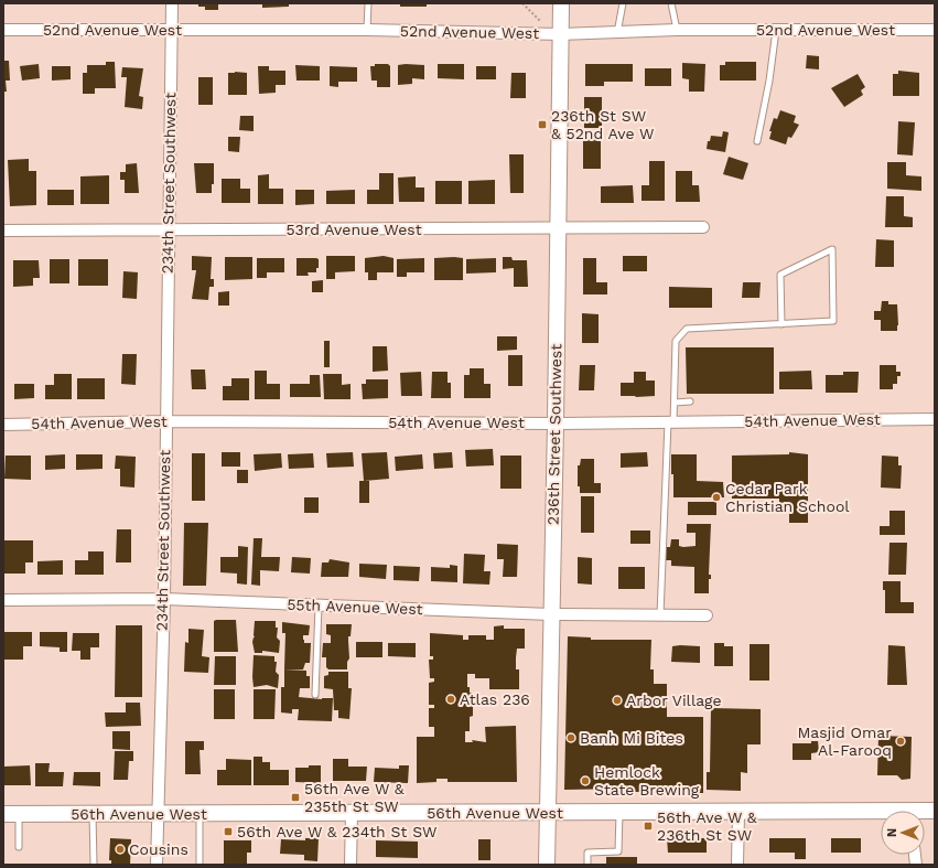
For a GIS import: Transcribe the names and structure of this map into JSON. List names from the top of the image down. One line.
{"streets":{"main road":["236th Street Southwest","56th Avenue West"],"street":["52nd Avenue West","234th Street Southwest","53rd Avenue West","54th Avenue West","55th Avenue West"]},"crossings":[["52nd Avenue West","234th Street Southwest"],["52nd Avenue West","236th Street Southwest"],["234th Street Southwest","53rd Avenue West"],["234th Street Southwest","54th Avenue West"],["234th Street Southwest","55th Avenue West"],["234th Street Southwest","56th Avenue West"],["53rd Avenue West","236th Street Southwest"],["54th Avenue West","236th Street Southwest"],["236th Street Southwest","55th Avenue West"],["236th Street Southwest","56th Avenue West"]],"places":{"transit":["236th St SW & 52nd Ave W","56th Ave W & 235th St SW","56th Ave W & 236th St SW","56th Ave W & 234th St SW"],"other":["Cedar Park Christian School","Atlas 236","Arbor Village","Banh Mi Bites","Masjid Omar Al-Farooq","Hemlock State Brewing","Cousins"]},"north":"left"}
